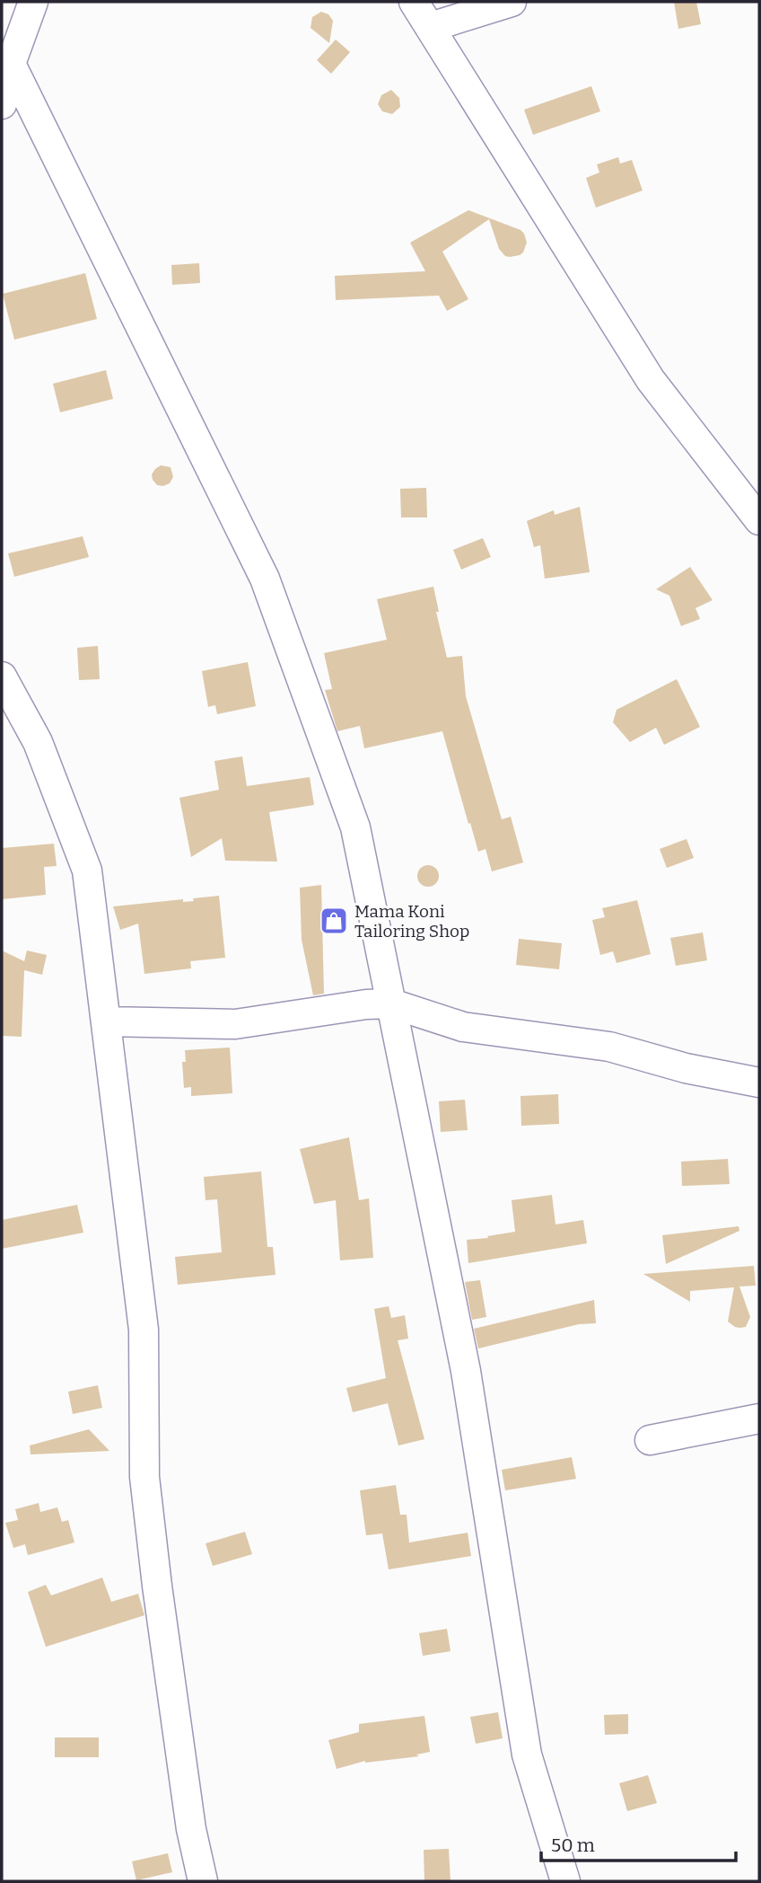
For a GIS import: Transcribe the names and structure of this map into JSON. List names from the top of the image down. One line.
{"places":{"shop":["Mama Koni Tailoring Shop"]},"scale_bar":"50 m"}
